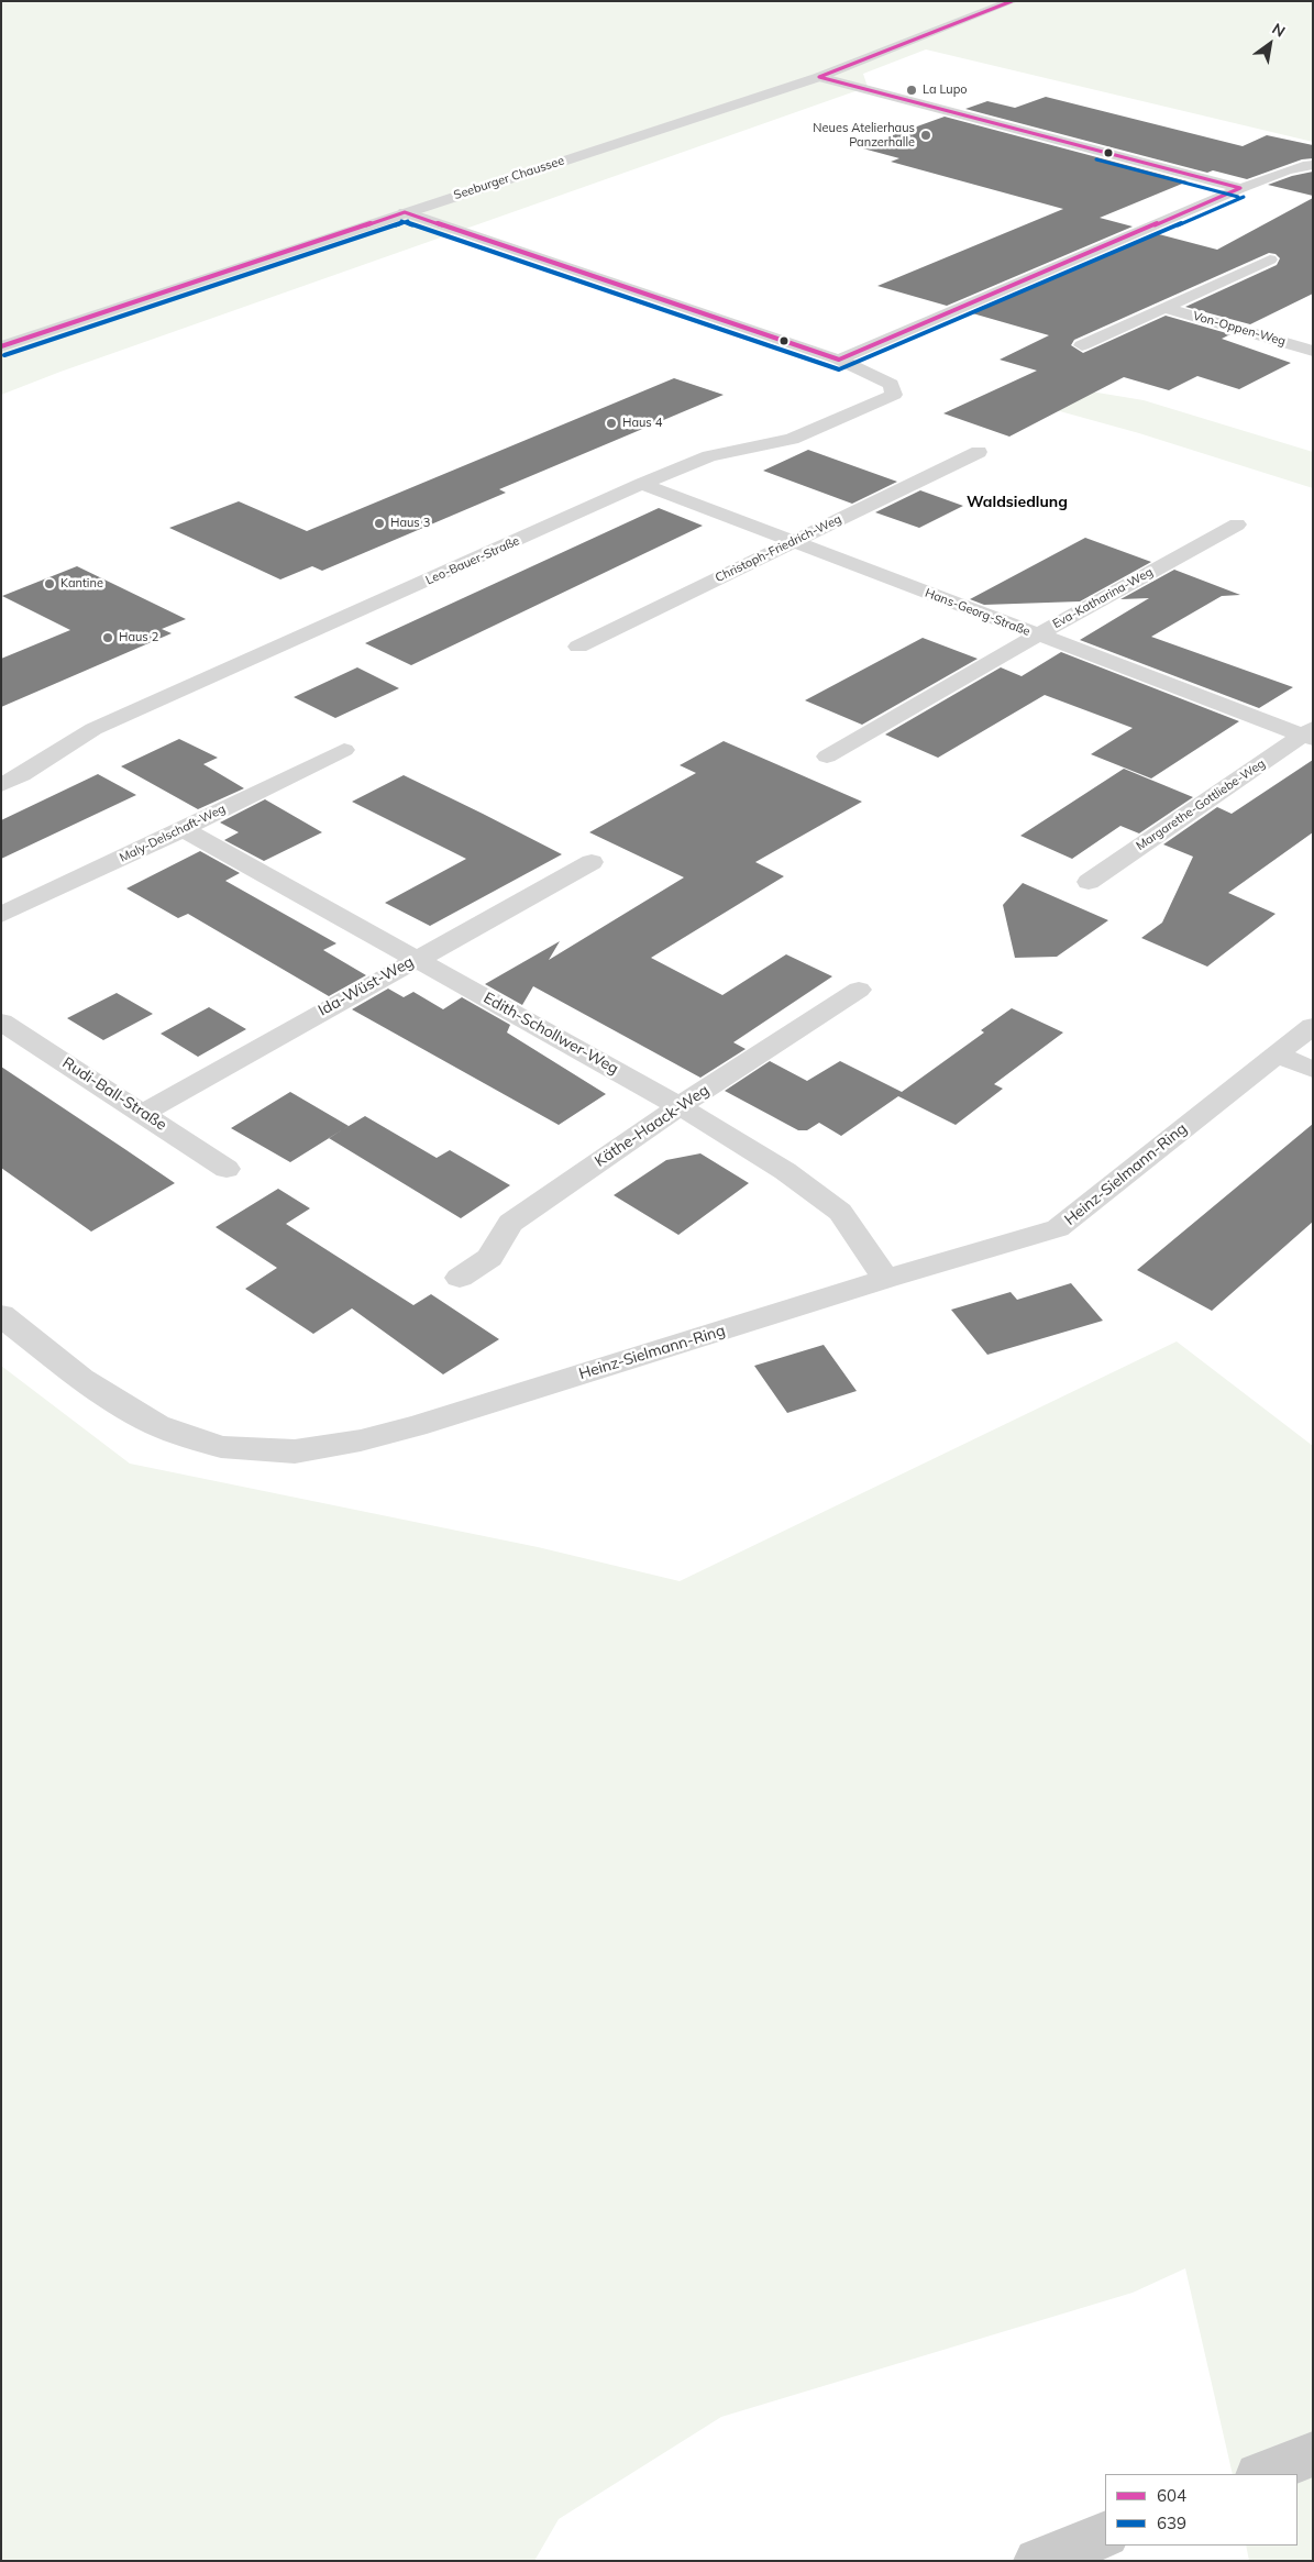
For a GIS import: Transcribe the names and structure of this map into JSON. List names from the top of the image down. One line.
{"streets":{"street":["Seeburger Chaussee","Von-Oppen-Weg","Christoph-Friedrich-Weg","Leo-Bauer-Straße","Eva-Katharina-Weg","Hans-Georg-Straße","Margarethe-Gottliebe-Weg","Maly-Delschaft-Weg","Ida-Wüst-Weg","Edith-Schollwer-Weg","Rudi-Ball-Straße","Käthe-Haack-Weg","Heinz-Sielmann-Ring"]},"crossings":[["Christoph-Friedrich-Weg","Hans-Georg-Straße"],["Leo-Bauer-Straße","Hans-Georg-Straße"],["Eva-Katharina-Weg","Hans-Georg-Straße"],["Hans-Georg-Straße","Margarethe-Gottliebe-Weg"],["Maly-Delschaft-Weg","Edith-Schollwer-Weg"],["Ida-Wüst-Weg","Edith-Schollwer-Weg"],["Ida-Wüst-Weg","Rudi-Ball-Straße"],["Edith-Schollwer-Weg","Käthe-Haack-Weg"],["Edith-Schollwer-Weg","Heinz-Sielmann-Ring"]],"districts":["Waldsiedlung"],"places":["La Lupo","Neues Atelierhaus Panzerhalle","Haus 4","Haus 3","Kantine","Haus 2"],"lines":["transit line 604","transit line 639"],"legend":["604","639"],"north":"top right"}
